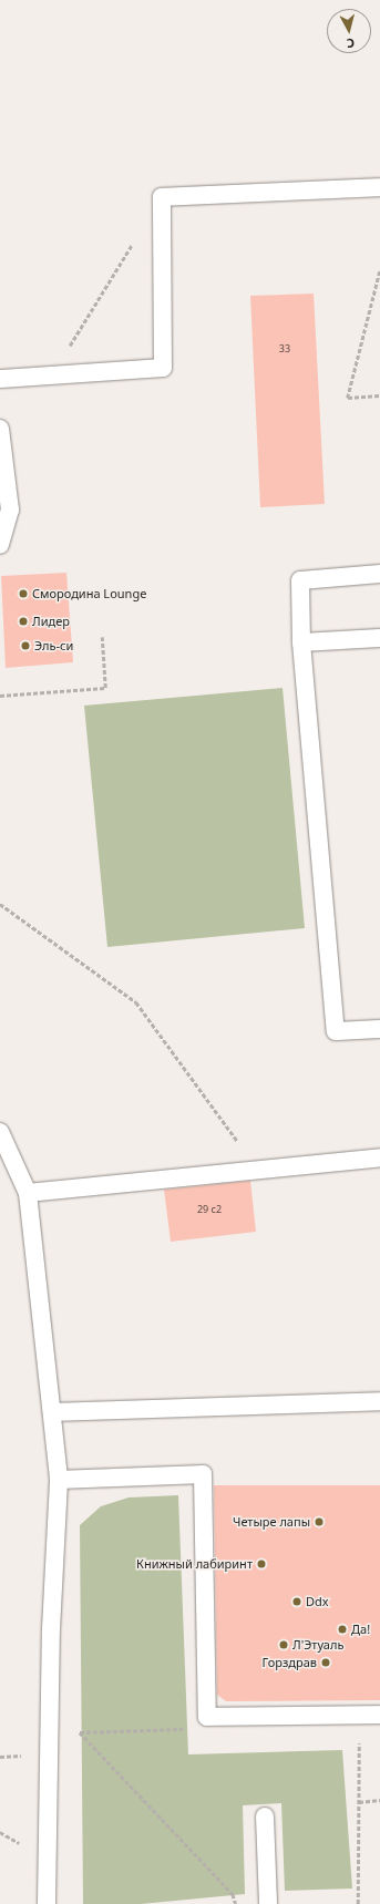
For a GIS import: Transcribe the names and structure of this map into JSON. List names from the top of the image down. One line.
{"places":["Смородина Lounge","Лидер","Эль-си","Четыре лапы","Книжный лабиринт","Ddx","Да!","Л'Этуаль","Горздрав"],"house_numbers":["33","29 с2"],"north":"bottom"}
